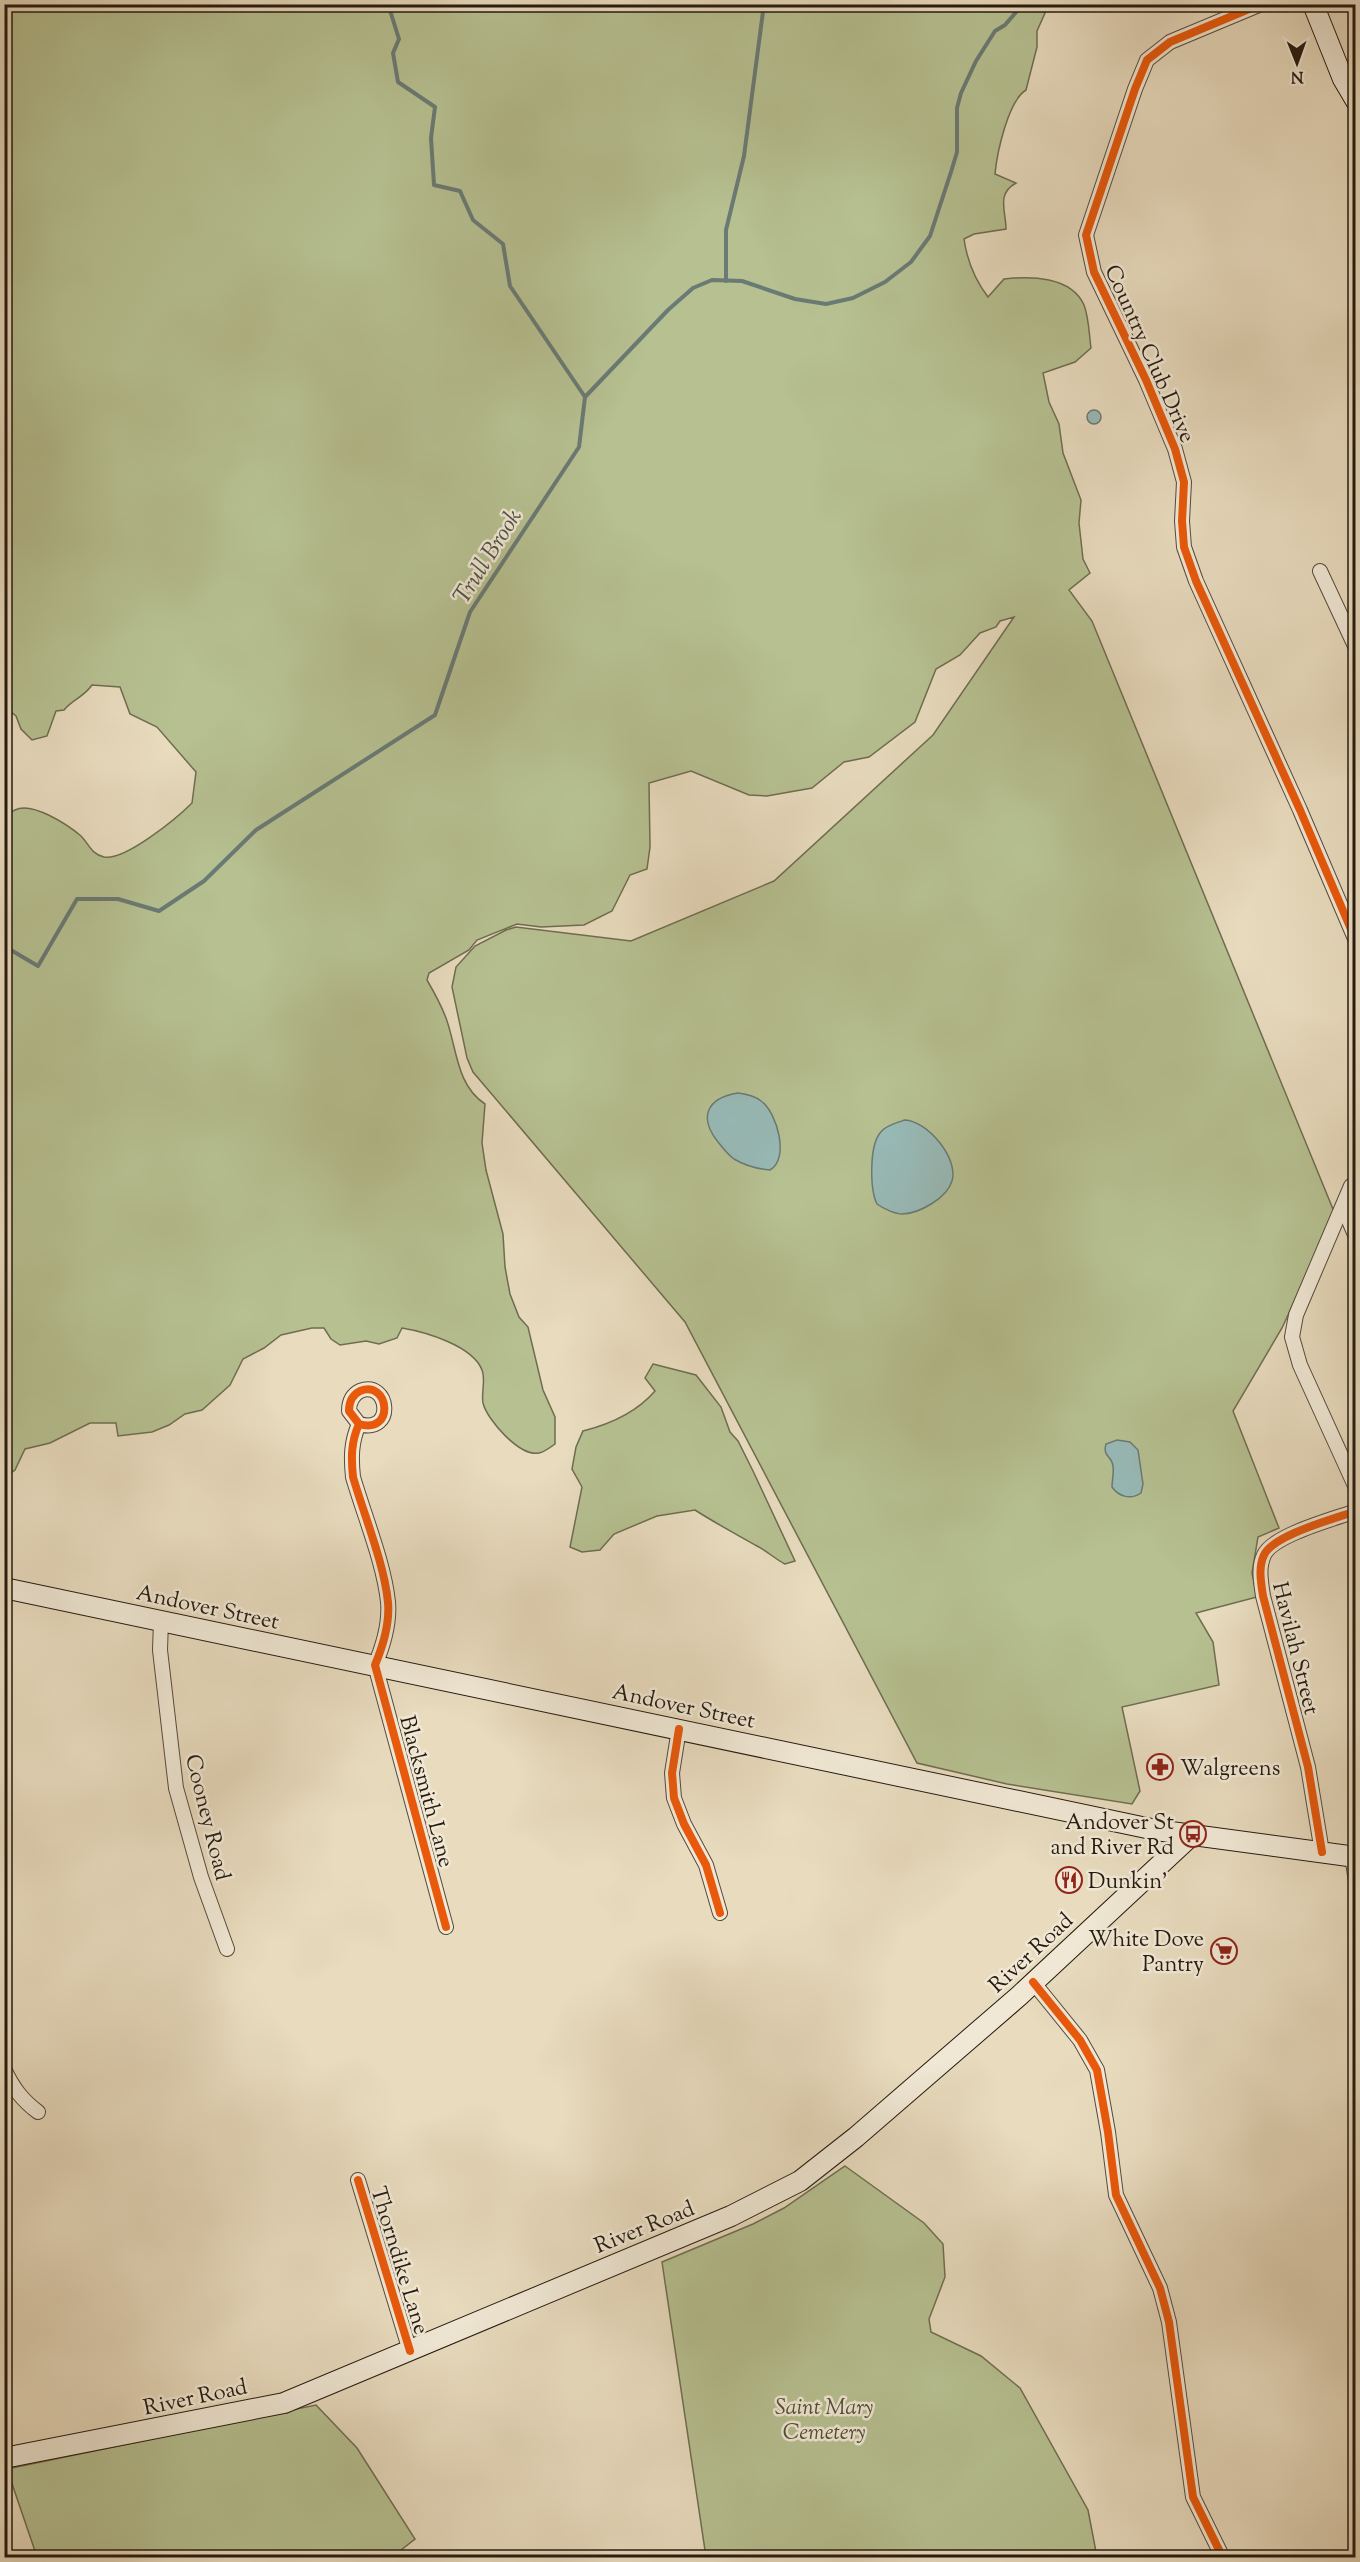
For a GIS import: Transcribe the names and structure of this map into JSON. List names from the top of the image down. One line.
{"streets":{"main road":["Andover Street","River Road"],"street":["Country Club Drive","Havilah Street","Blacksmith Lane","Cooney Road","Thorndike Lane"]},"crossings":[["Andover Street","Havilah Street"],["Andover Street","Blacksmith Lane"],["Andover Street","Cooney Road"],["Andover Street","River Road"],["River Road","Thorndike Lane"]],"water":["Trull Brook"],"parks":["Saint Mary Cemetery"],"places":{"pharmacy":["Walgreens"],"bus stop":["Andover St and River Rd"],"restaurant":["Dunkin'"],"supermarket":["White Dove Pantry"]},"north":"bottom"}
